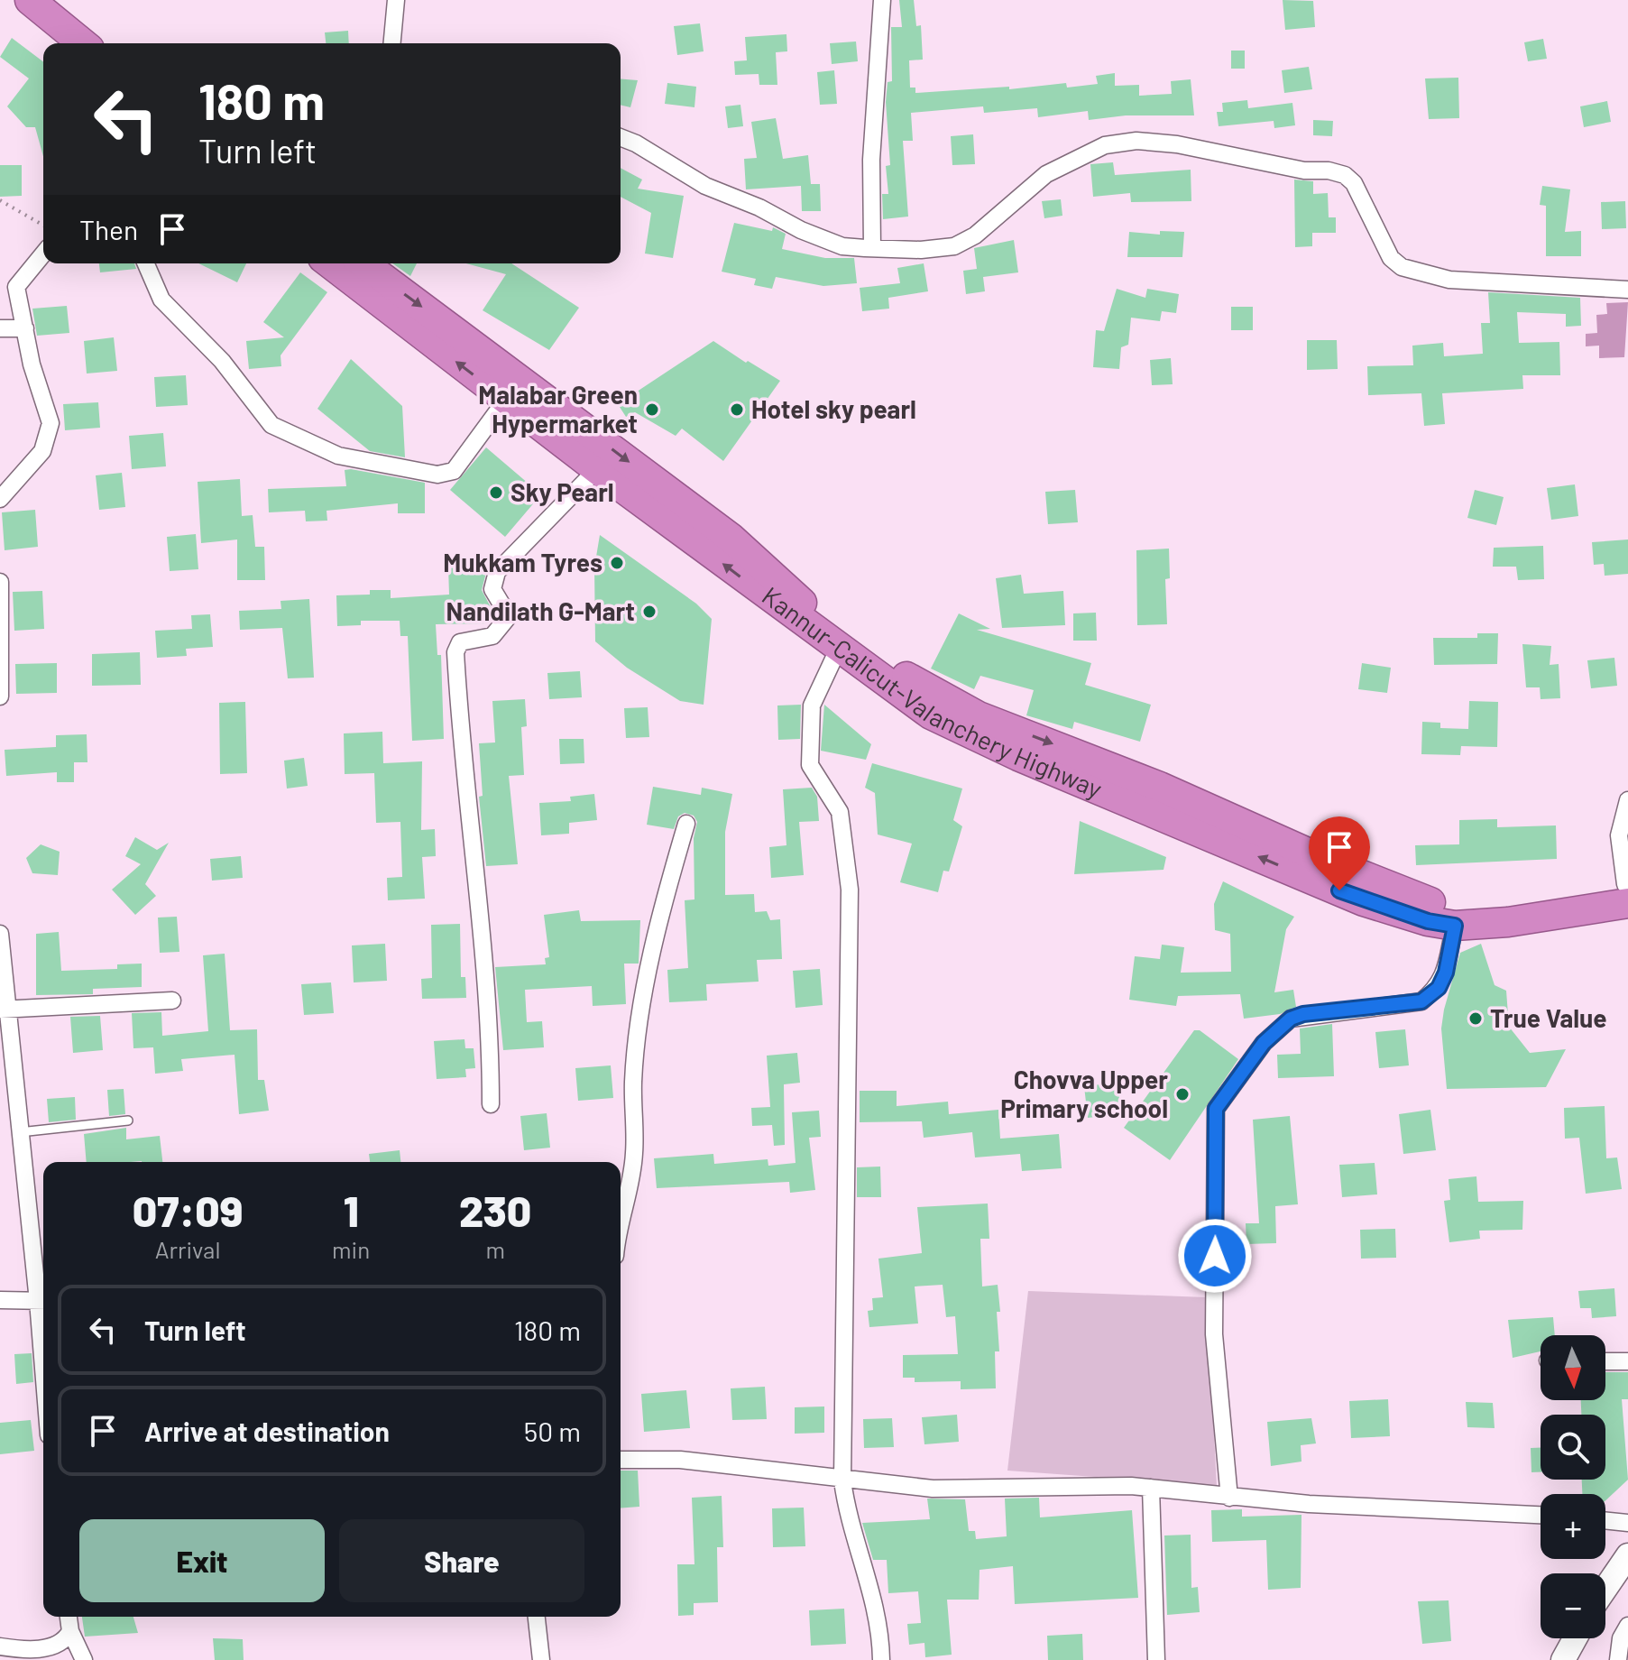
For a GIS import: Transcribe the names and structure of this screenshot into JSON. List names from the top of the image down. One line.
{"streets":{"highway":["Kannur-Calicut-Valanchery Highway"]},"places":["Malabar Green Hypermarket","Hotel sky pearl","Sky Pearl","Mukkam Tyres","Nandilath G-Mart","True Value","Chovva Upper Primary school"],"north":"bottom","page":{"turn":["180 m","Turn left"],"then":"Then","eta":["07:09","Arrival","1","min","230","m"],"list":[{"name":"Turn left","value":"180 m"},{"name":"Arrive at destination","value":"50 m"}],"map_buttons":["+","−"],"buttons":["Exit","Share"]}}
